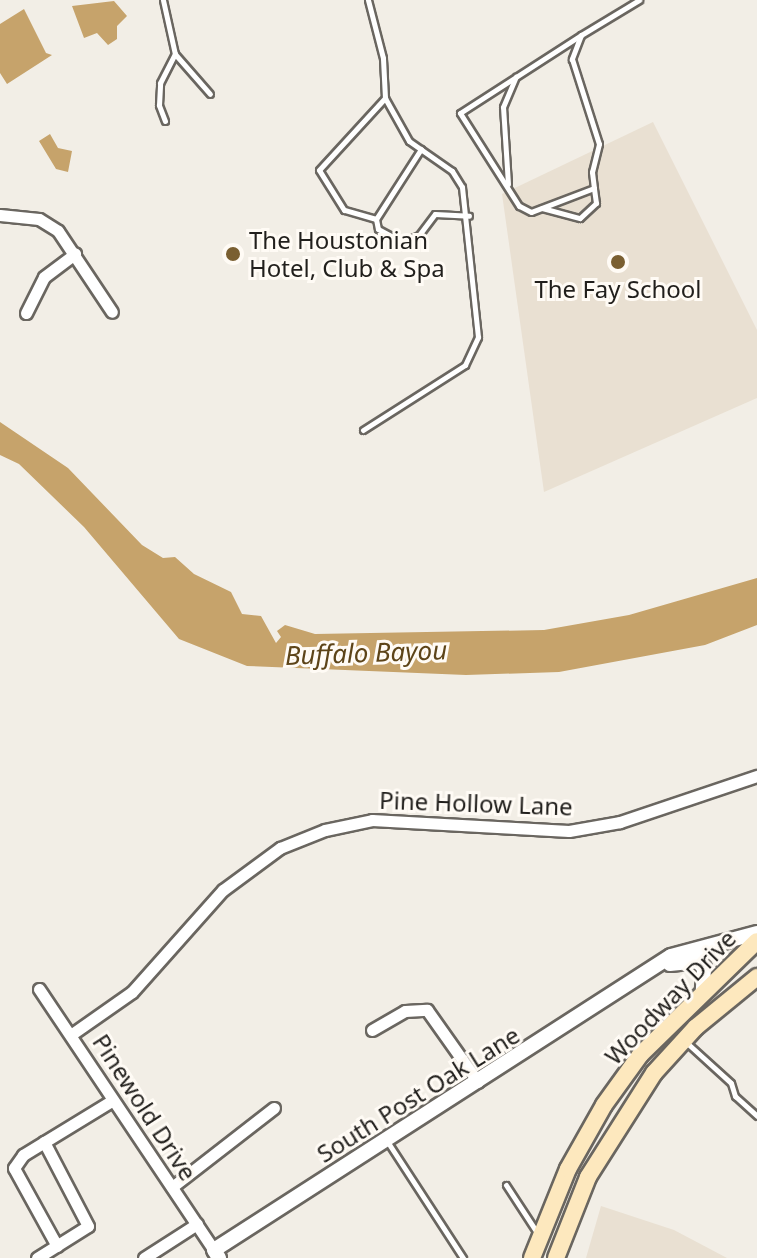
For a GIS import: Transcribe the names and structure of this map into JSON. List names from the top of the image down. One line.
{"streets":{"main road":["Woodway Drive"],"street":["Pine Hollow Lane","South Post Oak Lane","Pinewold Drive"]},"crossings":[["Pine Hollow Lane","Pinewold Drive"],["Woodway Drive","South Post Oak Lane"],["South Post Oak Lane","Pinewold Drive"]],"water":["Buffalo Bayou"],"places":["The Houstonian Hotel, Club & Spa","The Fay School"]}
